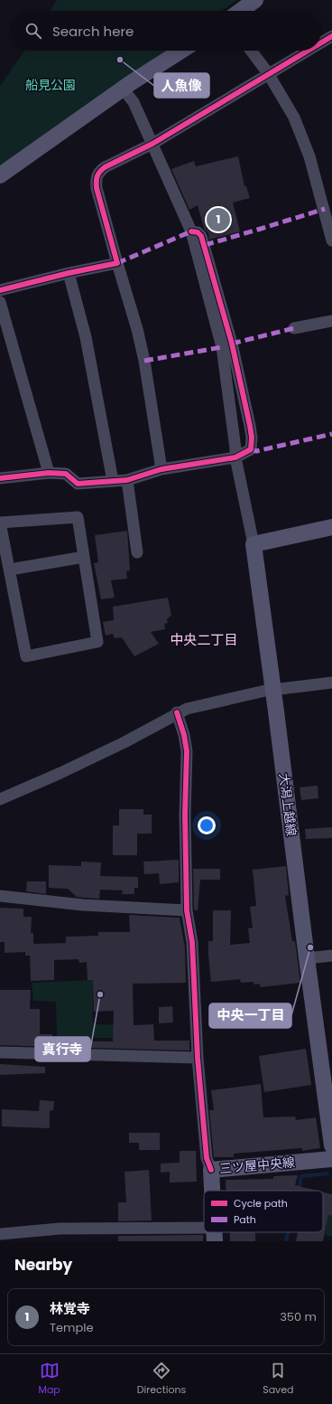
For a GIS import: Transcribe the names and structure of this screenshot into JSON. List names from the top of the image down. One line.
{"streets":{"main road":["大潟上越線","三ツ屋中央線"]},"districts":["中央二丁目"],"parks":["船見公園"],"places":["人魚像","中央一丁目","真行寺"],"legend":["Cycle path","Path"],"page":{"search":"Search here","pins":"1","heading":"Nearby","list":[{"mark":"1","name":"林覚寺","note":"Temple","value":"350 m"}],"nav":["Map","Directions","Saved"]}}
